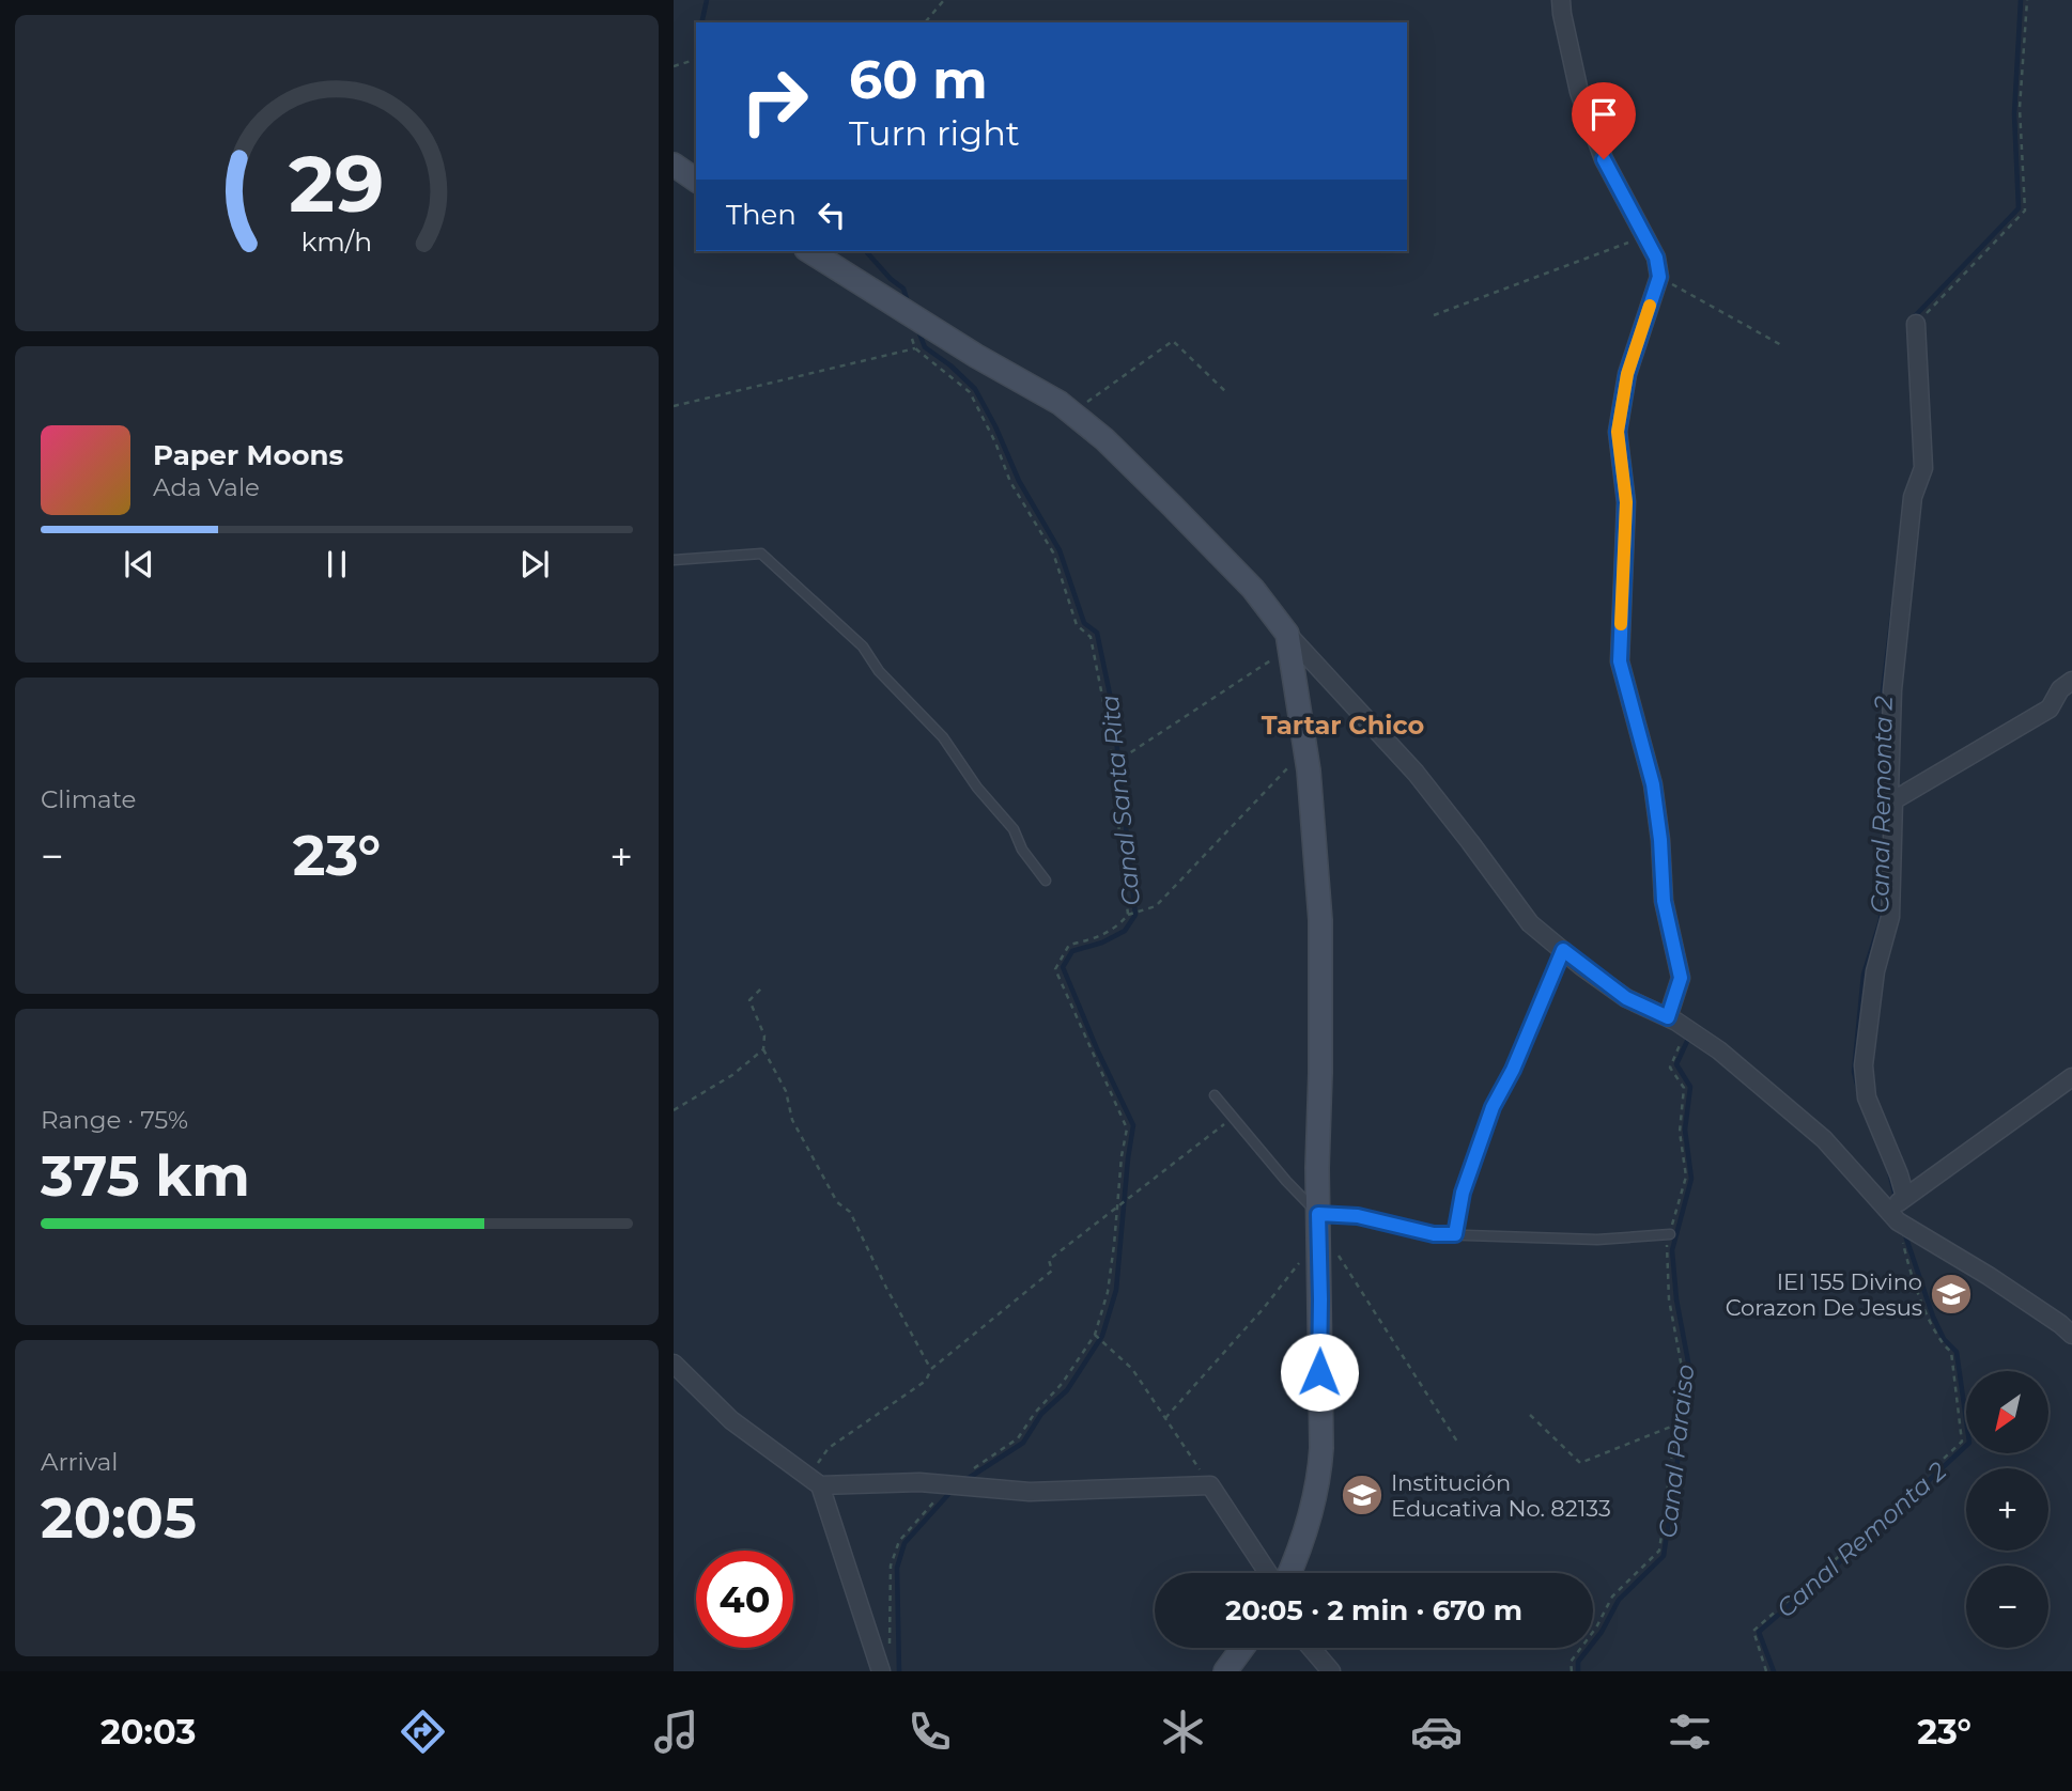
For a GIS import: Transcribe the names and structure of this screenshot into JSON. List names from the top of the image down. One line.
{"districts":["Tartar Chico"],"water":["Canal Santa Rita","Canal Remonta 2","Canal Paraiso"],"places":{"school or university":["IEI 155 Divino Corazon De Jesus","Institución Educativa No. 82133"]},"north":"bottom left","page":{"turn":["60 m","Turn right"],"then":"Then","song":["Paper Moons","Ada Vale"],"tile":["Climate",["Range · 75%","375 km"],["Arrival","20:05"]],"heat":["−","23°","+"],"map_buttons":["+","−"],"limit":"40","trip":"20:05 · 2 min · 670 m","tabs":["20:03","23°"],"gauge":["29","km/h"]}}
